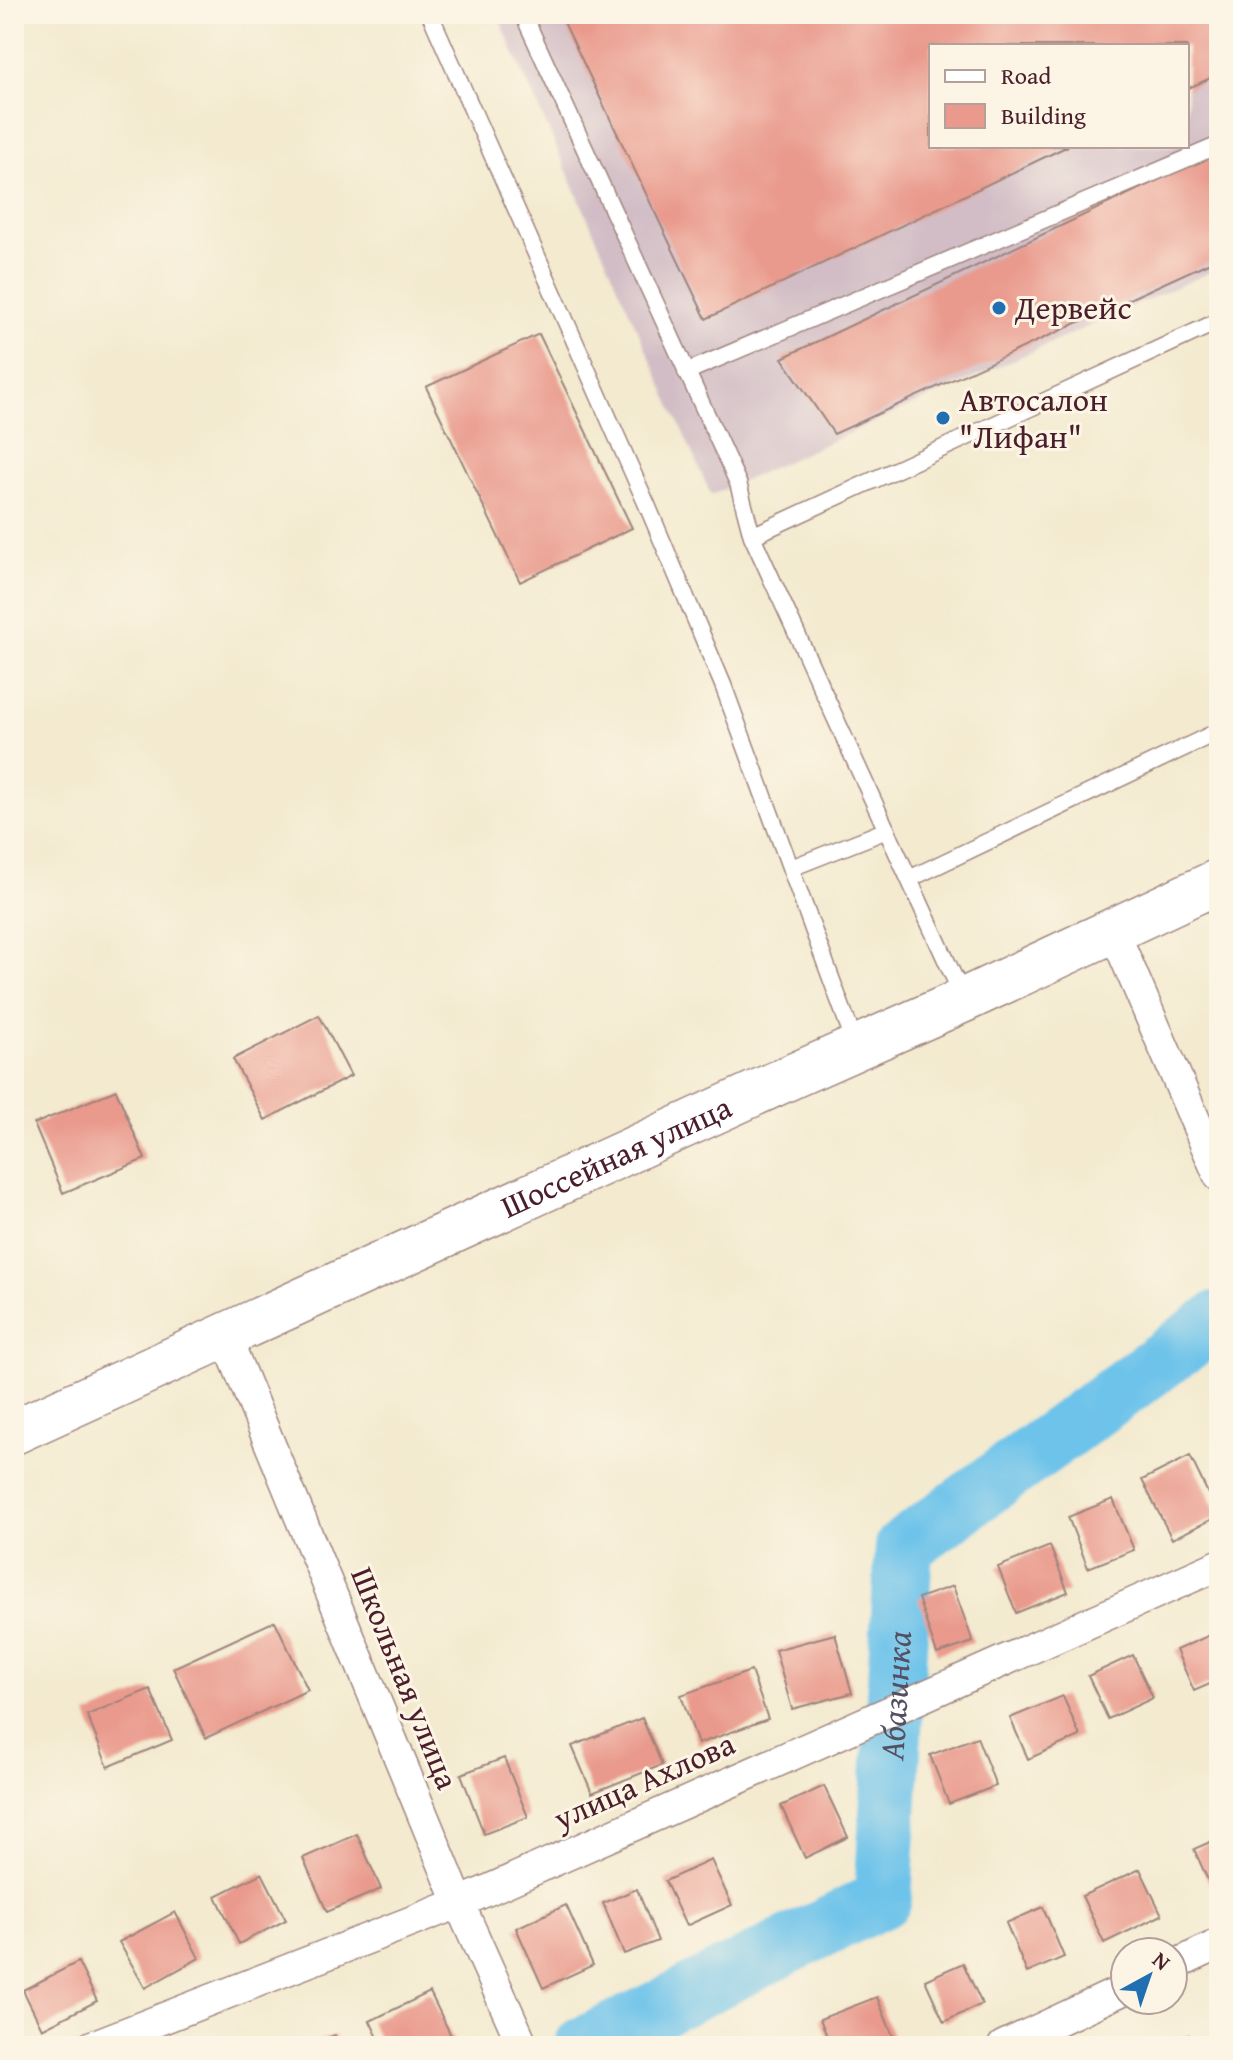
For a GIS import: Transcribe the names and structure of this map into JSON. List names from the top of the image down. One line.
{"streets":{"main road":["Шоссейная улица"],"street":["Школьная улица","улица Ахлова"]},"crossings":[["Шоссейная улица","Школьная улица"],["Школьная улица","улица Ахлова"]],"water":["Абазинка"],"places":["Дервейс","Автосалон \"Лифан\""],"legend":["Road","Building"],"north":"top right"}
